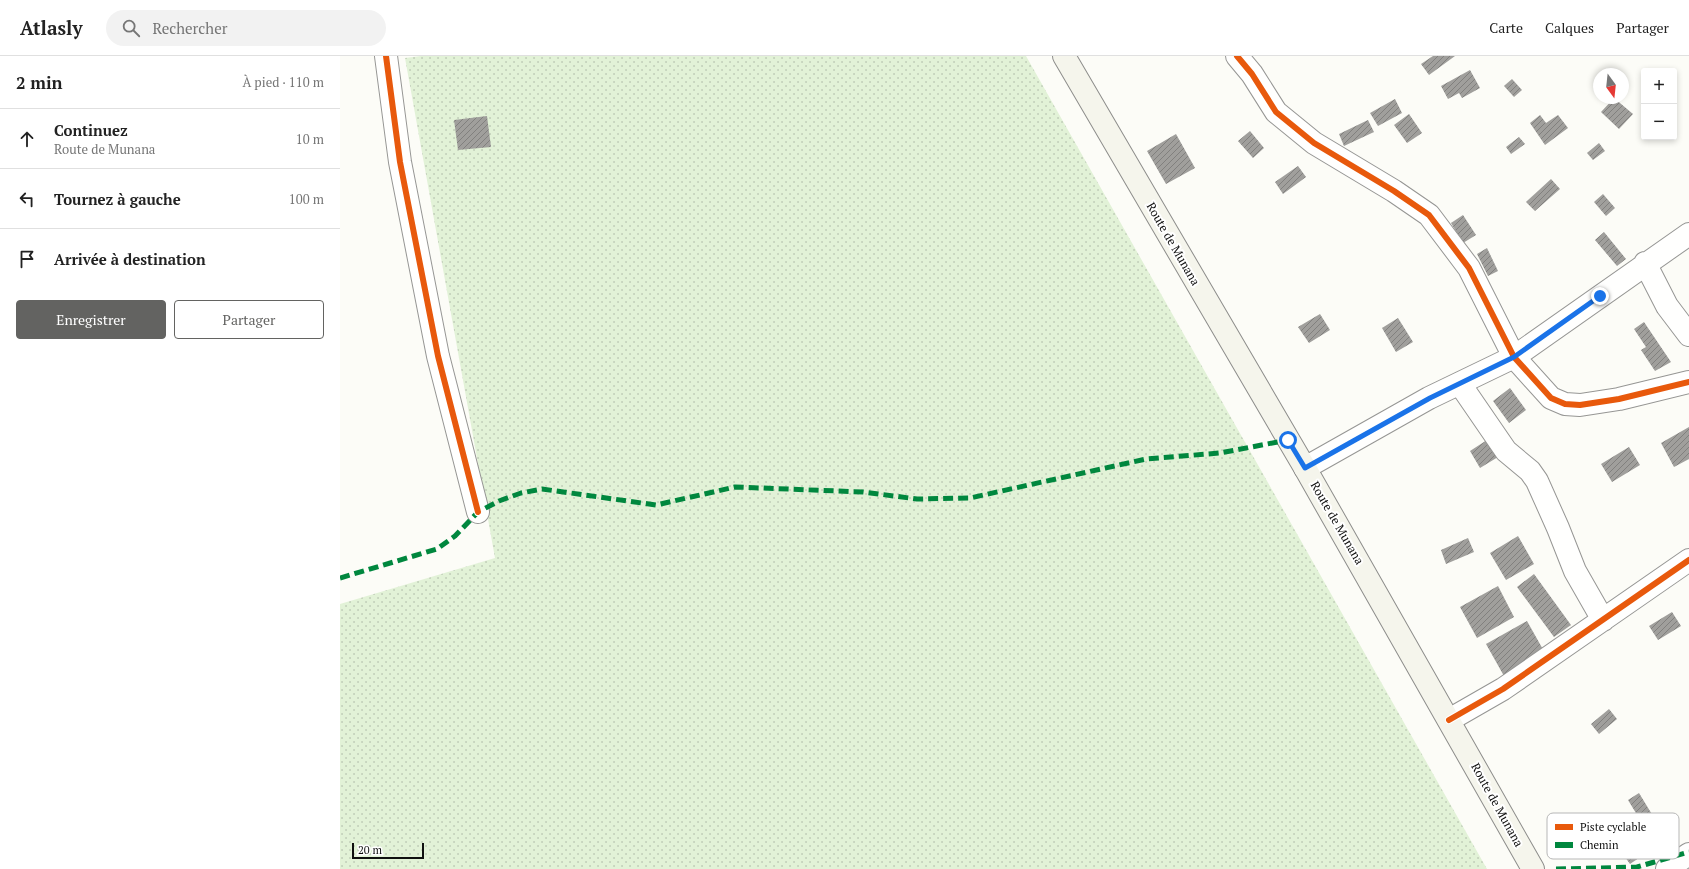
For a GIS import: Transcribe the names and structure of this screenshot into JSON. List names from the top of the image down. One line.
{"streets":{"main road":["Route de Munana"]},"legend":["Piste cyclable","Chemin"],"scale_bar":"20 m","north":"bottom","page":{"header":"Atlasly","search":"Rechercher","nav":["Carte","Calques","Partager"],"heading":["2 min","À pied · 110 m"],"map_buttons":["+","−"],"list":[["Continuez","Route de Munana","10 m"],["Tournez à gauche","100 m"],"Arrivée à destination"],"buttons":["Enregistrer","Partager"],"scale":"20 m"}}
